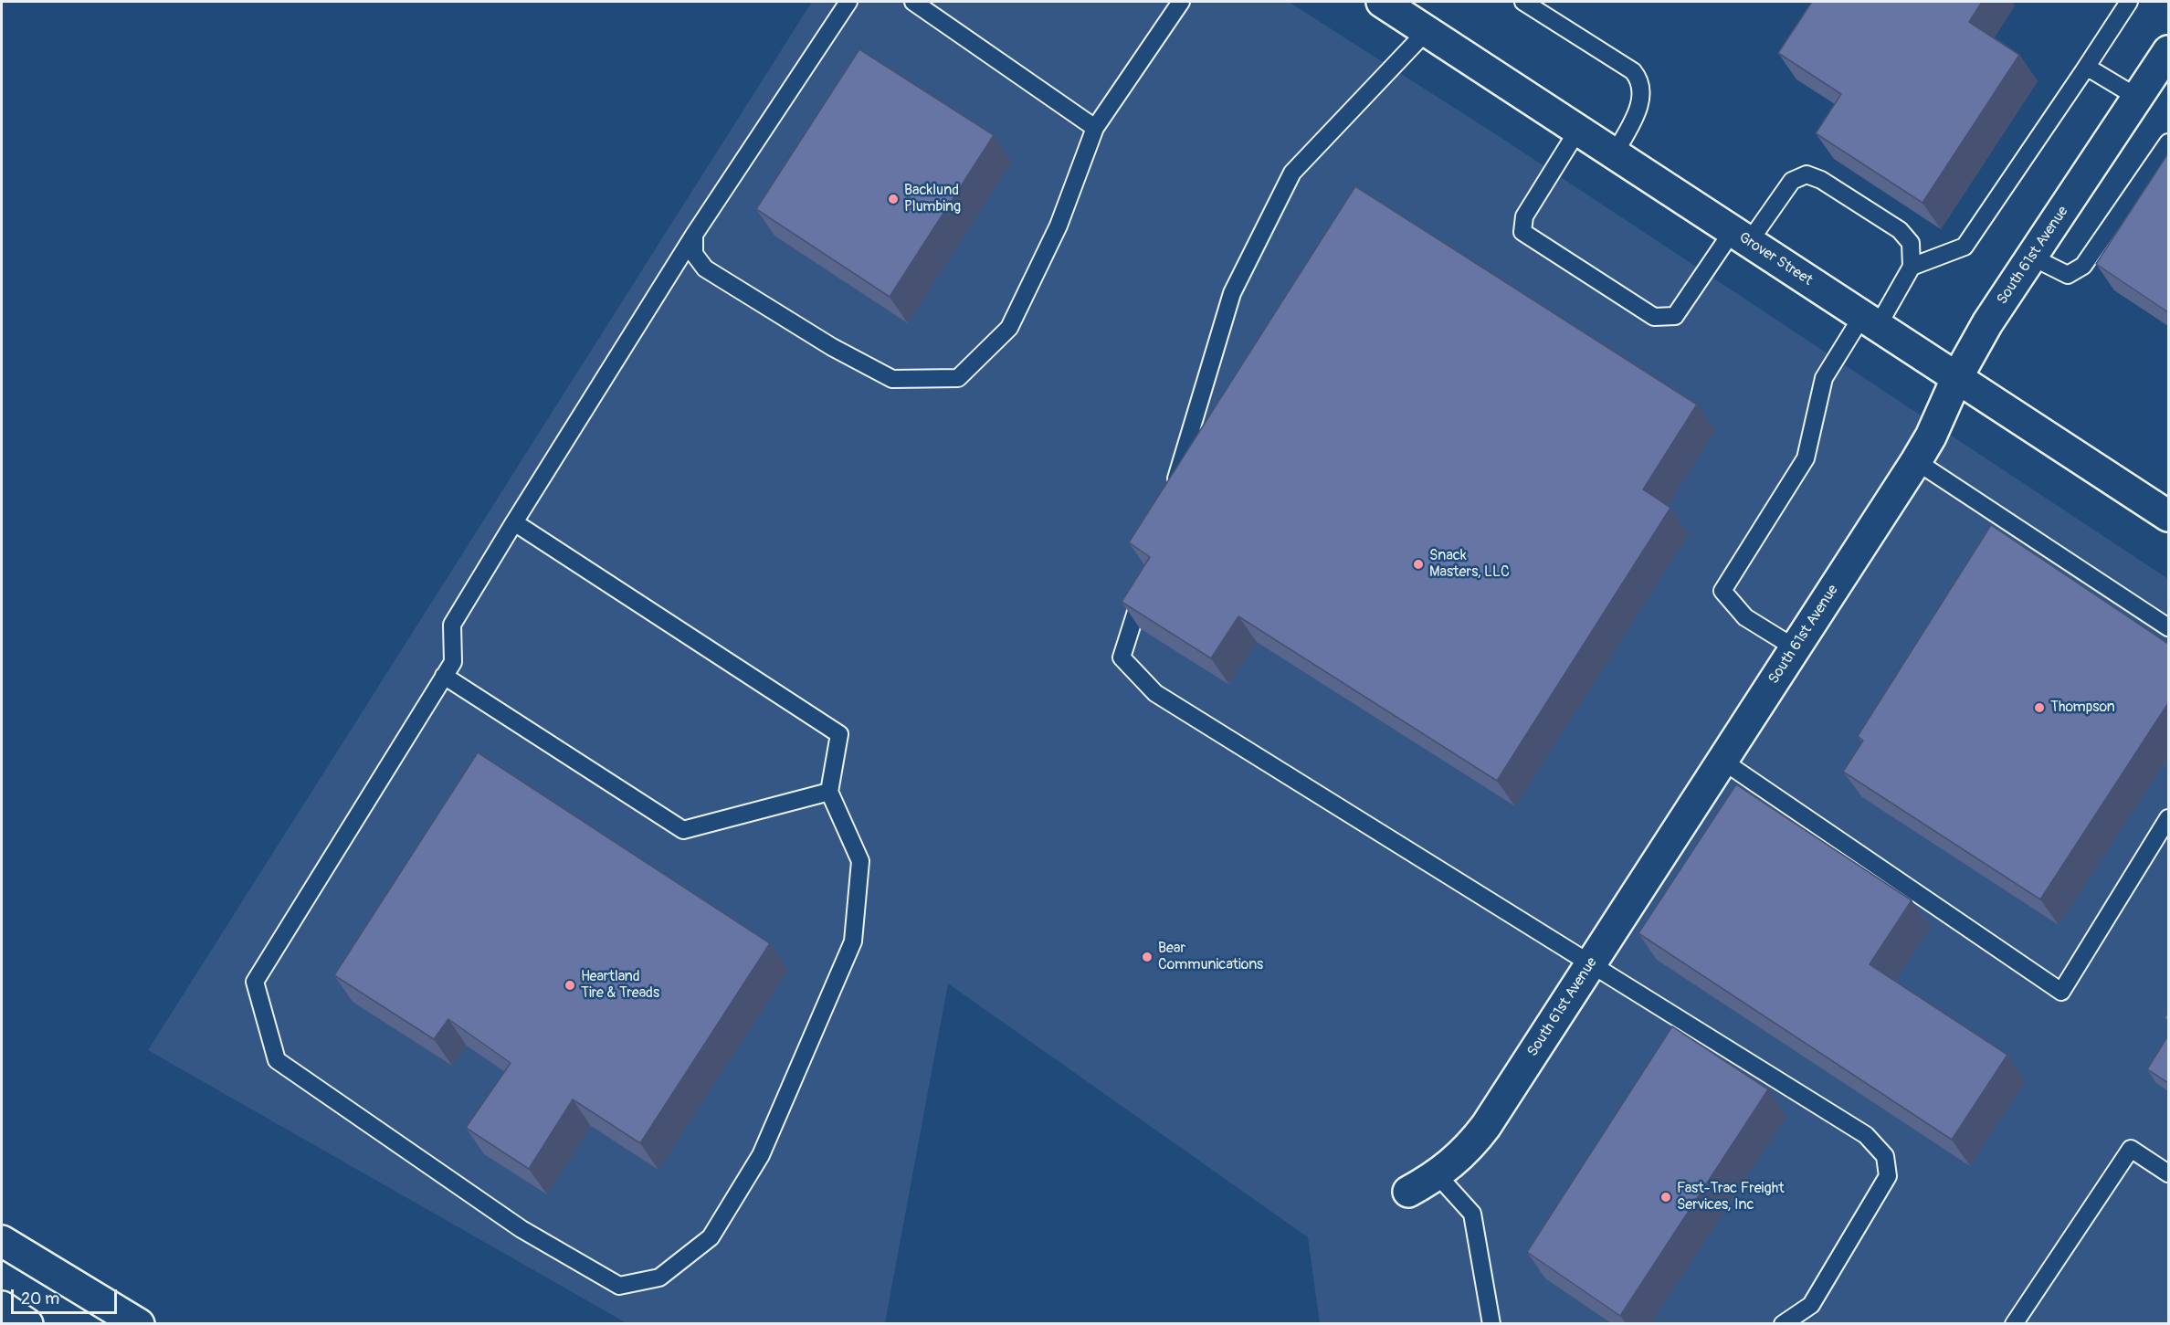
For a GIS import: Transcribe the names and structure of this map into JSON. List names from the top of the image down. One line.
{"streets":{"main road":["South 61st Avenue","Grover Street"]},"crossings":[["South 61st Avenue","Grover Street"]],"places":["Backlund Plumbing","Snack Masters, LLC","Thompson","Bear Communications","Heartland Tire & Treads","Fast-Trac Freight Services, Inc"],"scale_bar":"20 m"}
